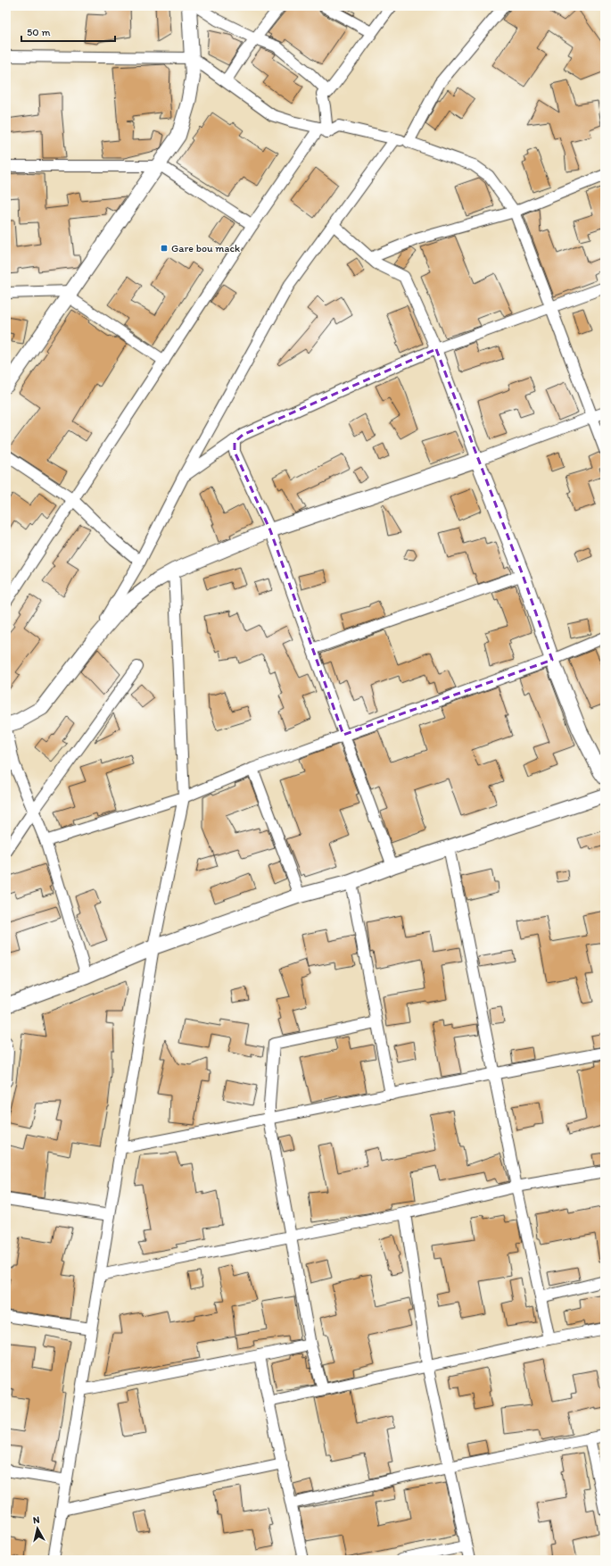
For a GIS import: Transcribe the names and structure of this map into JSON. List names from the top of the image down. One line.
{"places":{"transit":["Gare bou mack"]},"scale_bar":"50 m","north":"top"}
